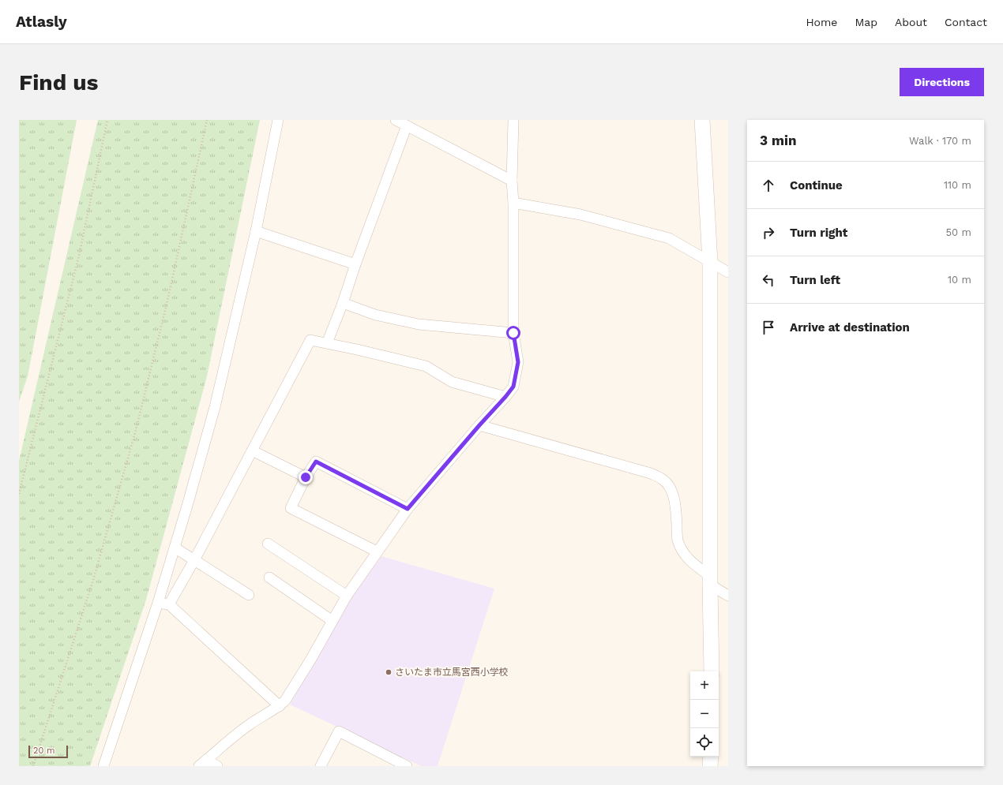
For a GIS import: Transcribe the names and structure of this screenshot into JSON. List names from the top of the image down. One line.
{"places":["さいたま市立馬宮西小学校"],"scale_bar":"20 m","page":{"header":"Atlasly","nav":["Home","Map","About","Contact"],"buttons":"Directions","title":"Find us","heading":["3 min","Walk · 170 m"],"list":[["Continue","110 m"],["Turn right","50 m"],["Turn left","10 m"],"Arrive at destination"],"map_buttons":["+","−"],"scale":"20 m"}}
